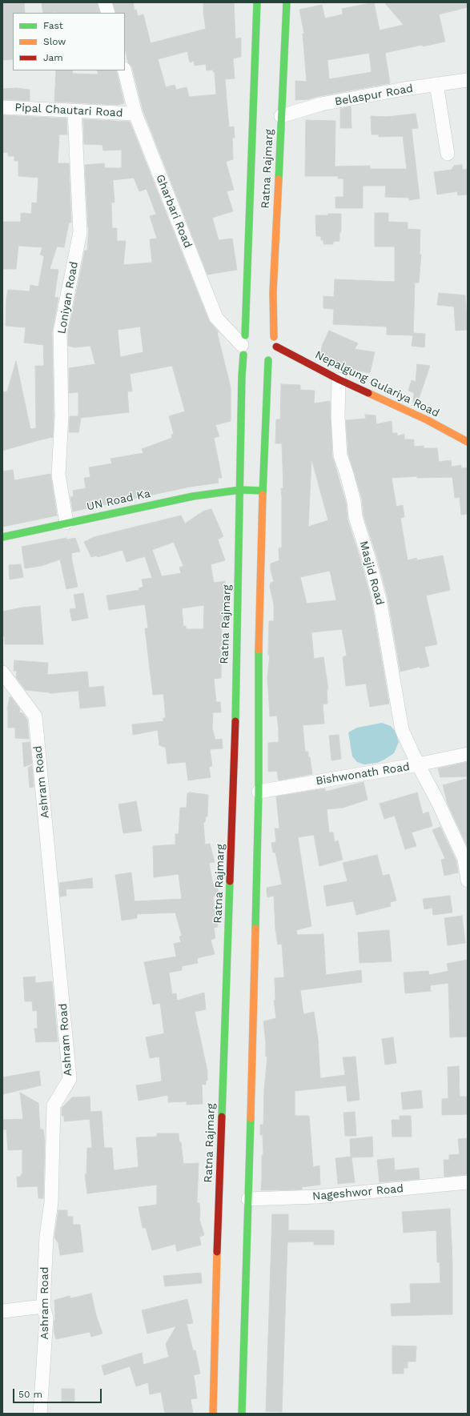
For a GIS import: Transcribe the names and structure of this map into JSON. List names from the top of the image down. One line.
{"streets":{"main road":["Ratna Rajmarg","Nepalgung Gulariya Road","UN Road Ka"],"street":["Belaspur Road","Pipal Chautari Road","Gharbari Road","Loniyan Road","Masjid Road","Bishwonath Road","Ashram Road","Nageshwor Road"]},"crossings":[["Belaspur Road","Ratna Rajmarg"],["Pipal Chautari Road","Gharbari Road"],["Pipal Chautari Road","Loniyan Road"],["Ratna Rajmarg","Gharbari Road"],["Ratna Rajmarg","Nepalgung Gulariya Road"],["Ratna Rajmarg","UN Road Ka"],["Ratna Rajmarg","Bishwonath Road"],["Ratna Rajmarg","Nageshwor Road"],["Loniyan Road","UN Road Ka"],["Nepalgung Gulariya Road","Masjid Road"],["Masjid Road","Bishwonath Road"]],"legend":["Fast","Slow","Jam"],"scale_bar":"50 m"}
